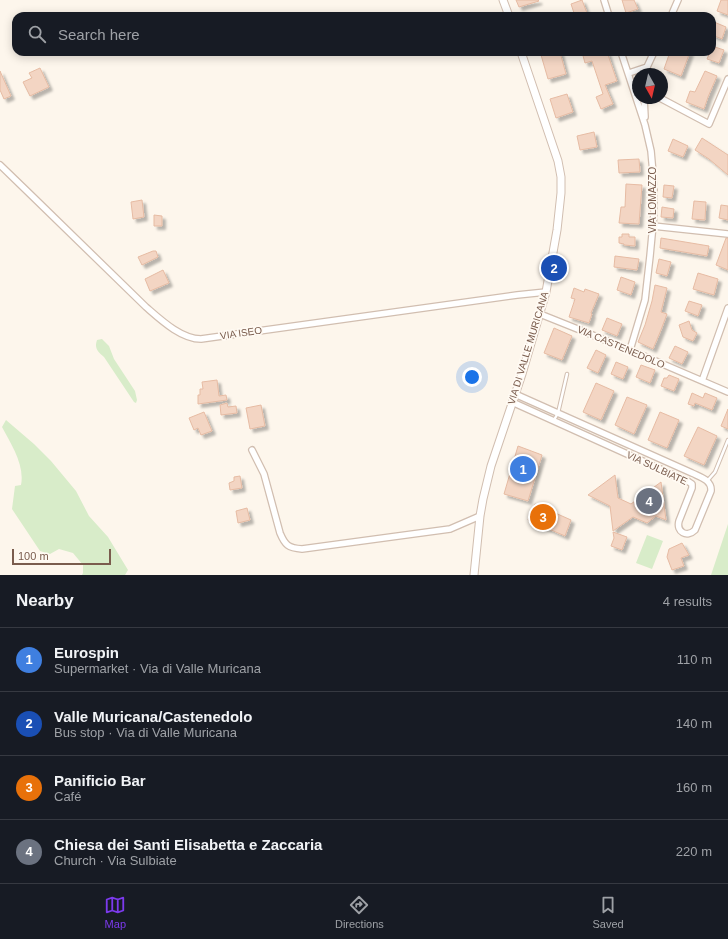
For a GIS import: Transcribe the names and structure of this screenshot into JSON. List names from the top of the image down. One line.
{"streets":{"street":["VIA LOMAZZO","VIA ISEO","VIA CASTENEDOLO","VIA DI VALLE MURICANA","VIA SULBIATE"]},"crossings":[["VIA LOMAZZO","VIA CASTENEDOLO"],["VIA ISEO","VIA DI VALLE MURICANA"],["VIA CASTENEDOLO","VIA DI VALLE MURICANA"],["VIA DI VALLE MURICANA","VIA SULBIATE"]],"scale_bar":"100 m","north":"bottom","page":{"search":"Search here","pins":["2","1","4","3"],"scale":"100 m","heading":["Nearby","4 results"],"list":[{"mark":"1","name":"Eurospin","note":"Supermarket · Via di Valle Muricana","value":"110 m"},{"mark":"2","name":"Valle Muricana/Castenedolo","note":"Bus stop · Via di Valle Muricana","value":"140 m"},{"mark":"3","name":"Panificio Bar","note":"Café","value":"160 m"},{"mark":"4","name":"Chiesa dei Santi Elisabetta e Zaccaria","note":"Church · Via Sulbiate","value":"220 m"}],"nav":["Map","Directions","Saved"]}}
